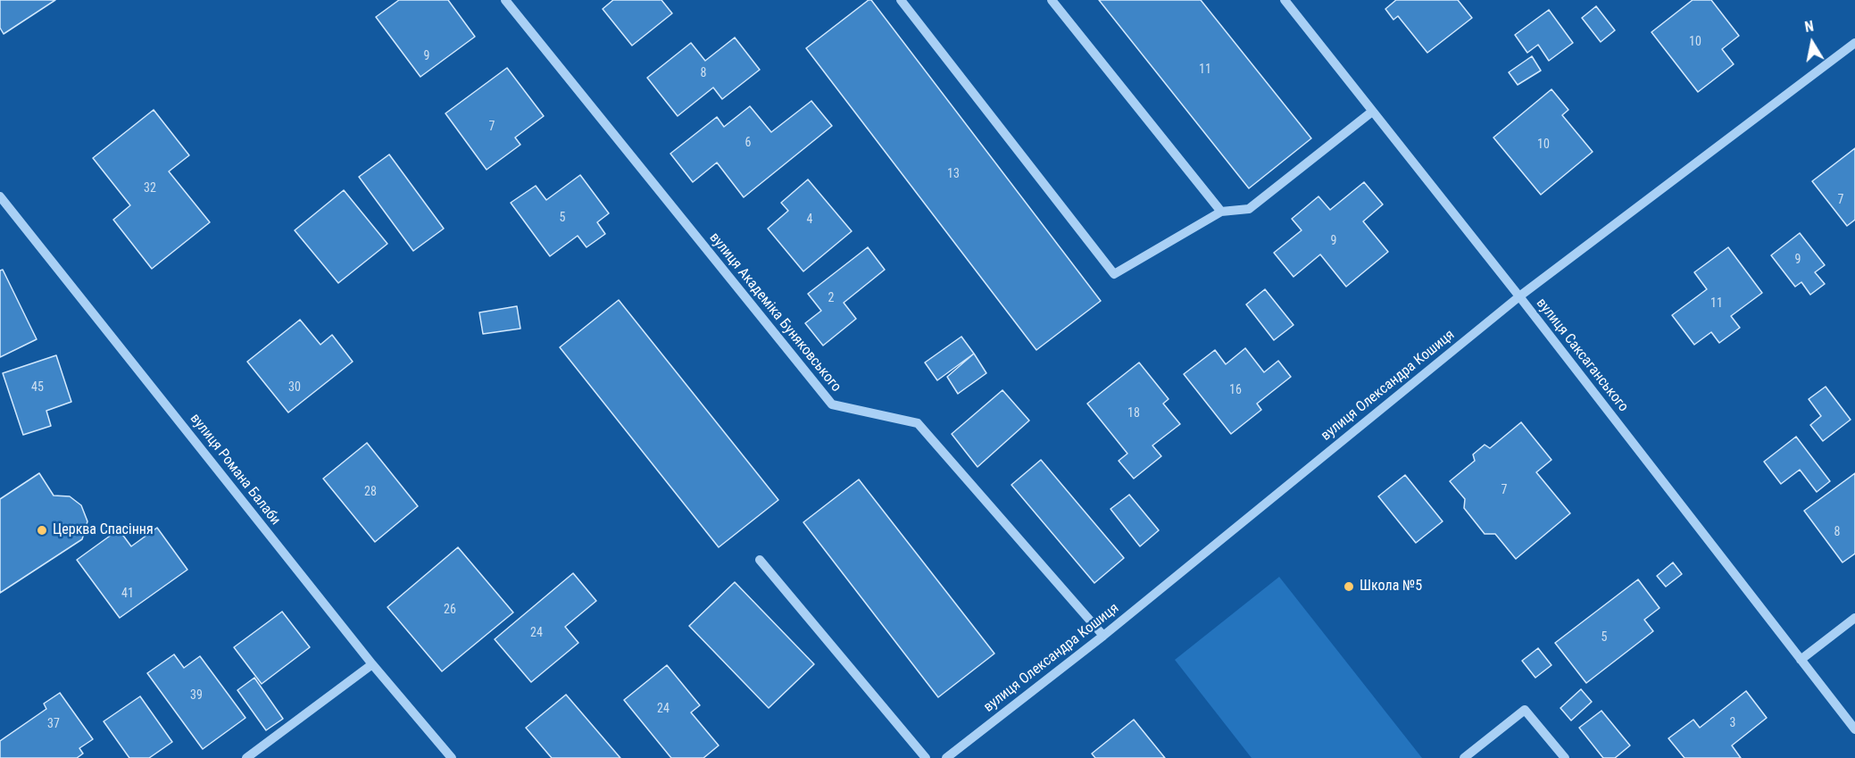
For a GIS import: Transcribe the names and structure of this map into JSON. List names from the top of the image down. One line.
{"streets":{"street":["вулиця Академіка Буняковського","вулиця Саксаганського","вулиця Олександра Кошиця","вулиця Романа Балаби"]},"crossings":[["вулиця Академіка Буняковського","вулиця Олександра Кошиця"],["вулиця Саксаганського","вулиця Олександра Кошиця"]],"places":["Церква Спасіння","Школа №5"],"house_numbers":["10","9","11","8","7","6","10","13","32","7","5","4","9","9","2","11","45","30","16","18","7","28","8","41","26","24","5","39","24","3","37"],"north":"top"}
